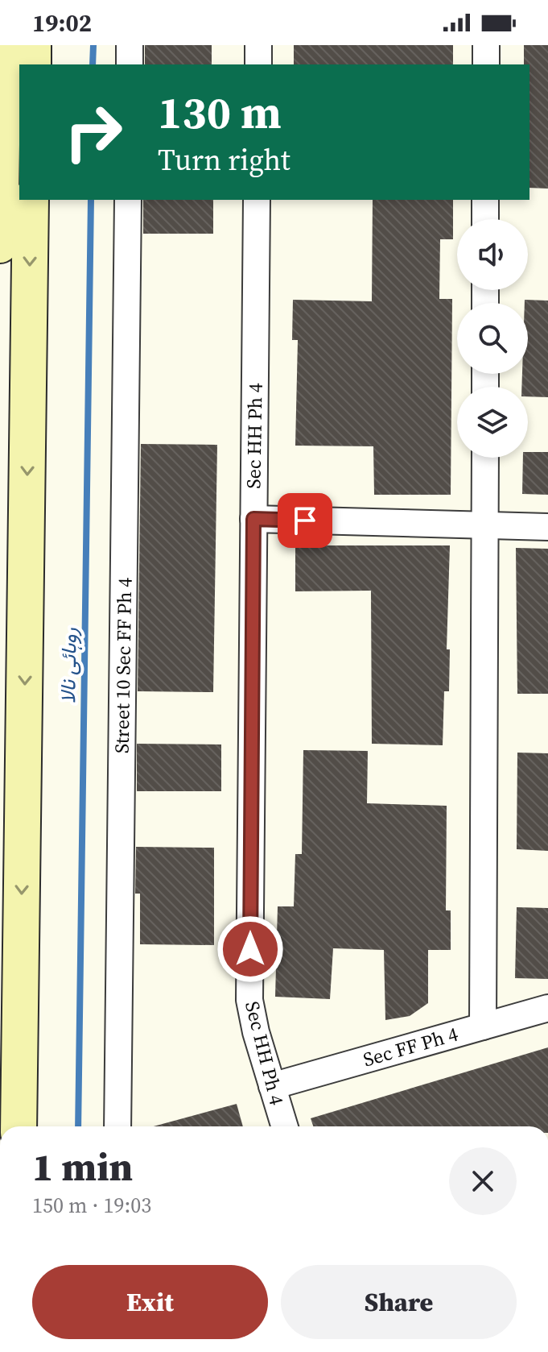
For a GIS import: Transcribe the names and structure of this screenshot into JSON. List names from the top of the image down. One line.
{"streets":{"street":["Sec HH Ph 4","Street 10 Sec FF Ph 4","Sec FF Ph 4"]},"crossings":[["Sec HH Ph 4","Sec FF Ph 4"]],"water":["روہائی نالا"],"page":{"status":"19:02","turn":["130 m","Turn right"],"heading":["1 min","150 m · 19:03"],"buttons":["Exit","Share"]}}
